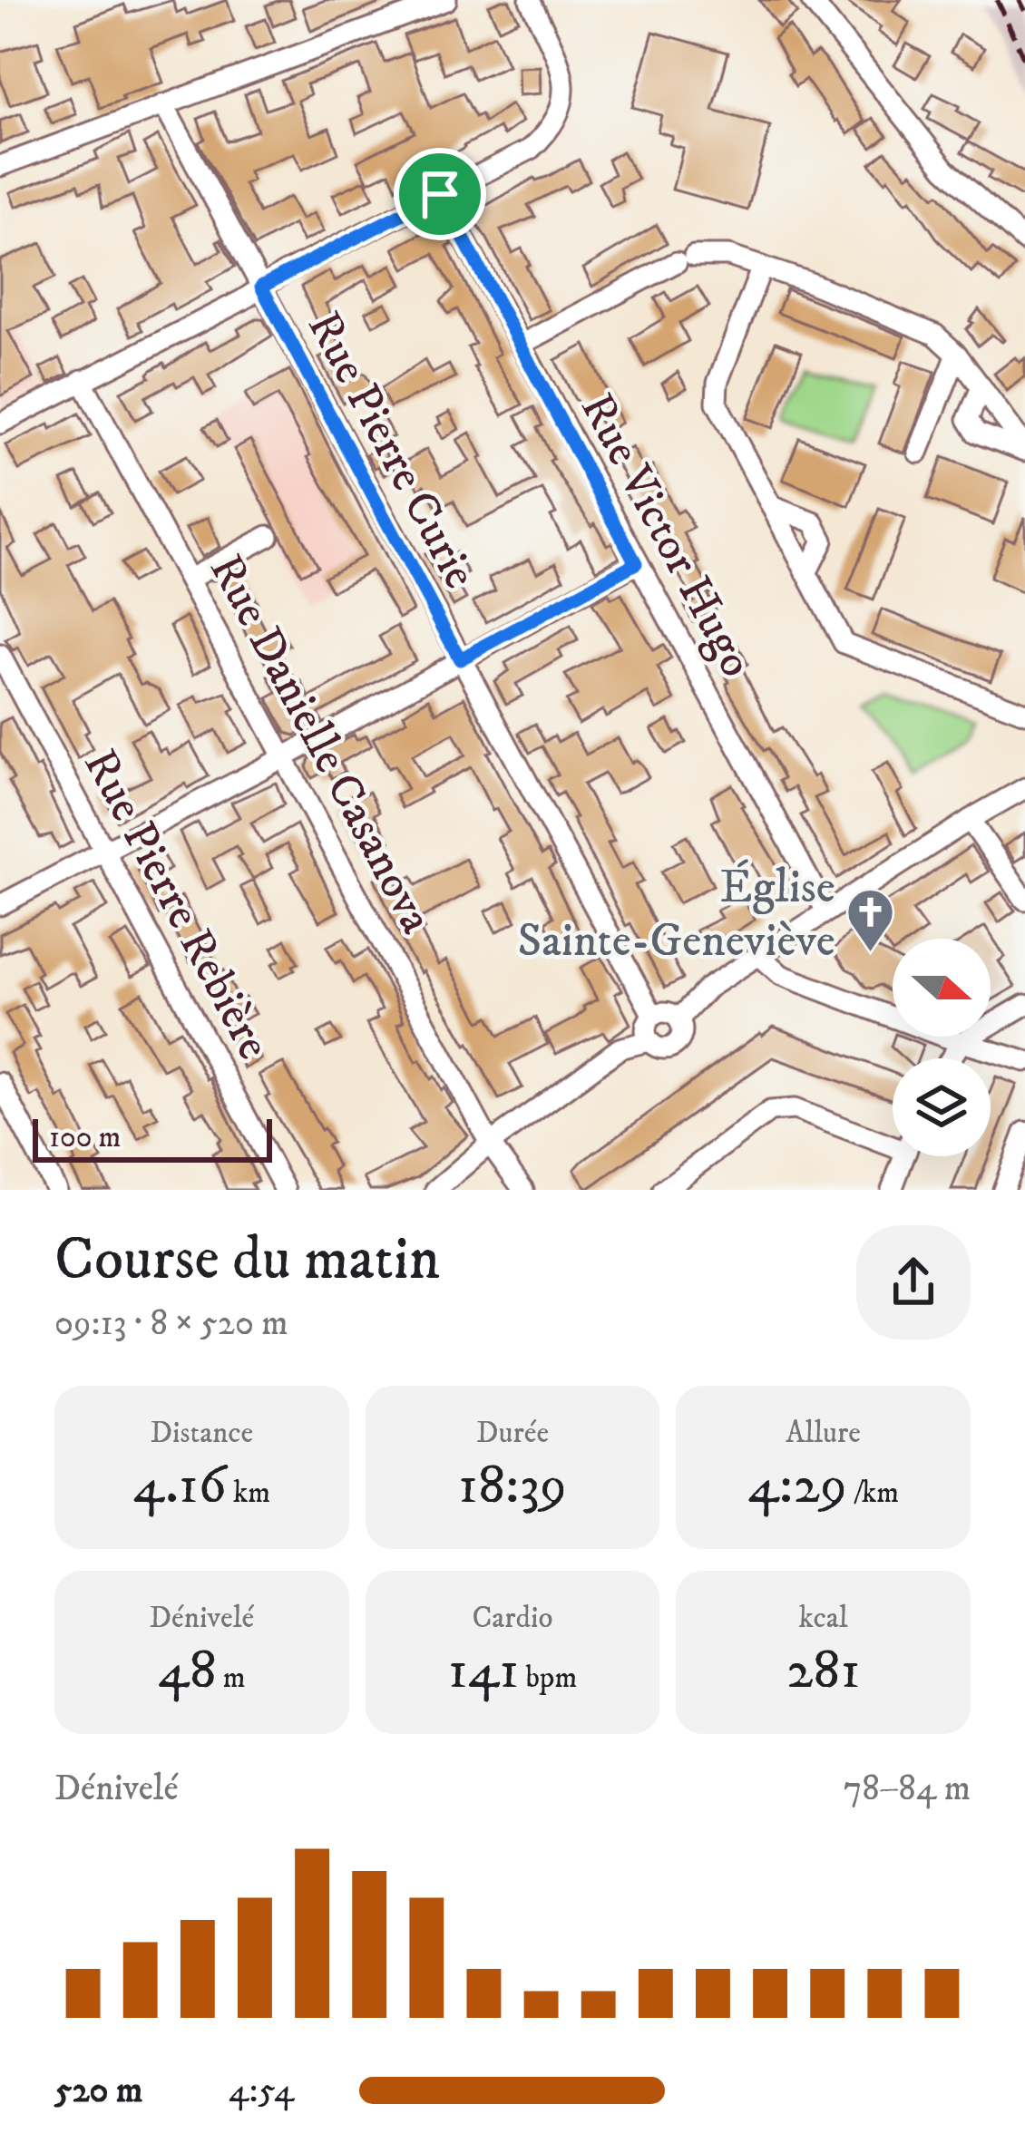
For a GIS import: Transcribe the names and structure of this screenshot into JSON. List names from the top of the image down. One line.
{"streets":{"street":["Rue Pierre Curie","Rue Victor Hugo","Rue Danielle Casanova","Rue Pierre Rebière"]},"places":{"church":["Église Sainte-Geneviève"]},"scale_bar":"100 m","north":"right","page":{"scale":"100 m","heading":["Course du matin","09:13 · 8 × 520 m"],"stats":[["Distance","4.16 km"],["Durée","18:39"],["Allure","4:29 /km"],["Dénivelé","48 m"],["Cardio","141 bpm"],["kcal","281"]],"chart":["Dénivelé","78–84 m"],"list":[{"name":"520 m","note":"4:54"}]}}
